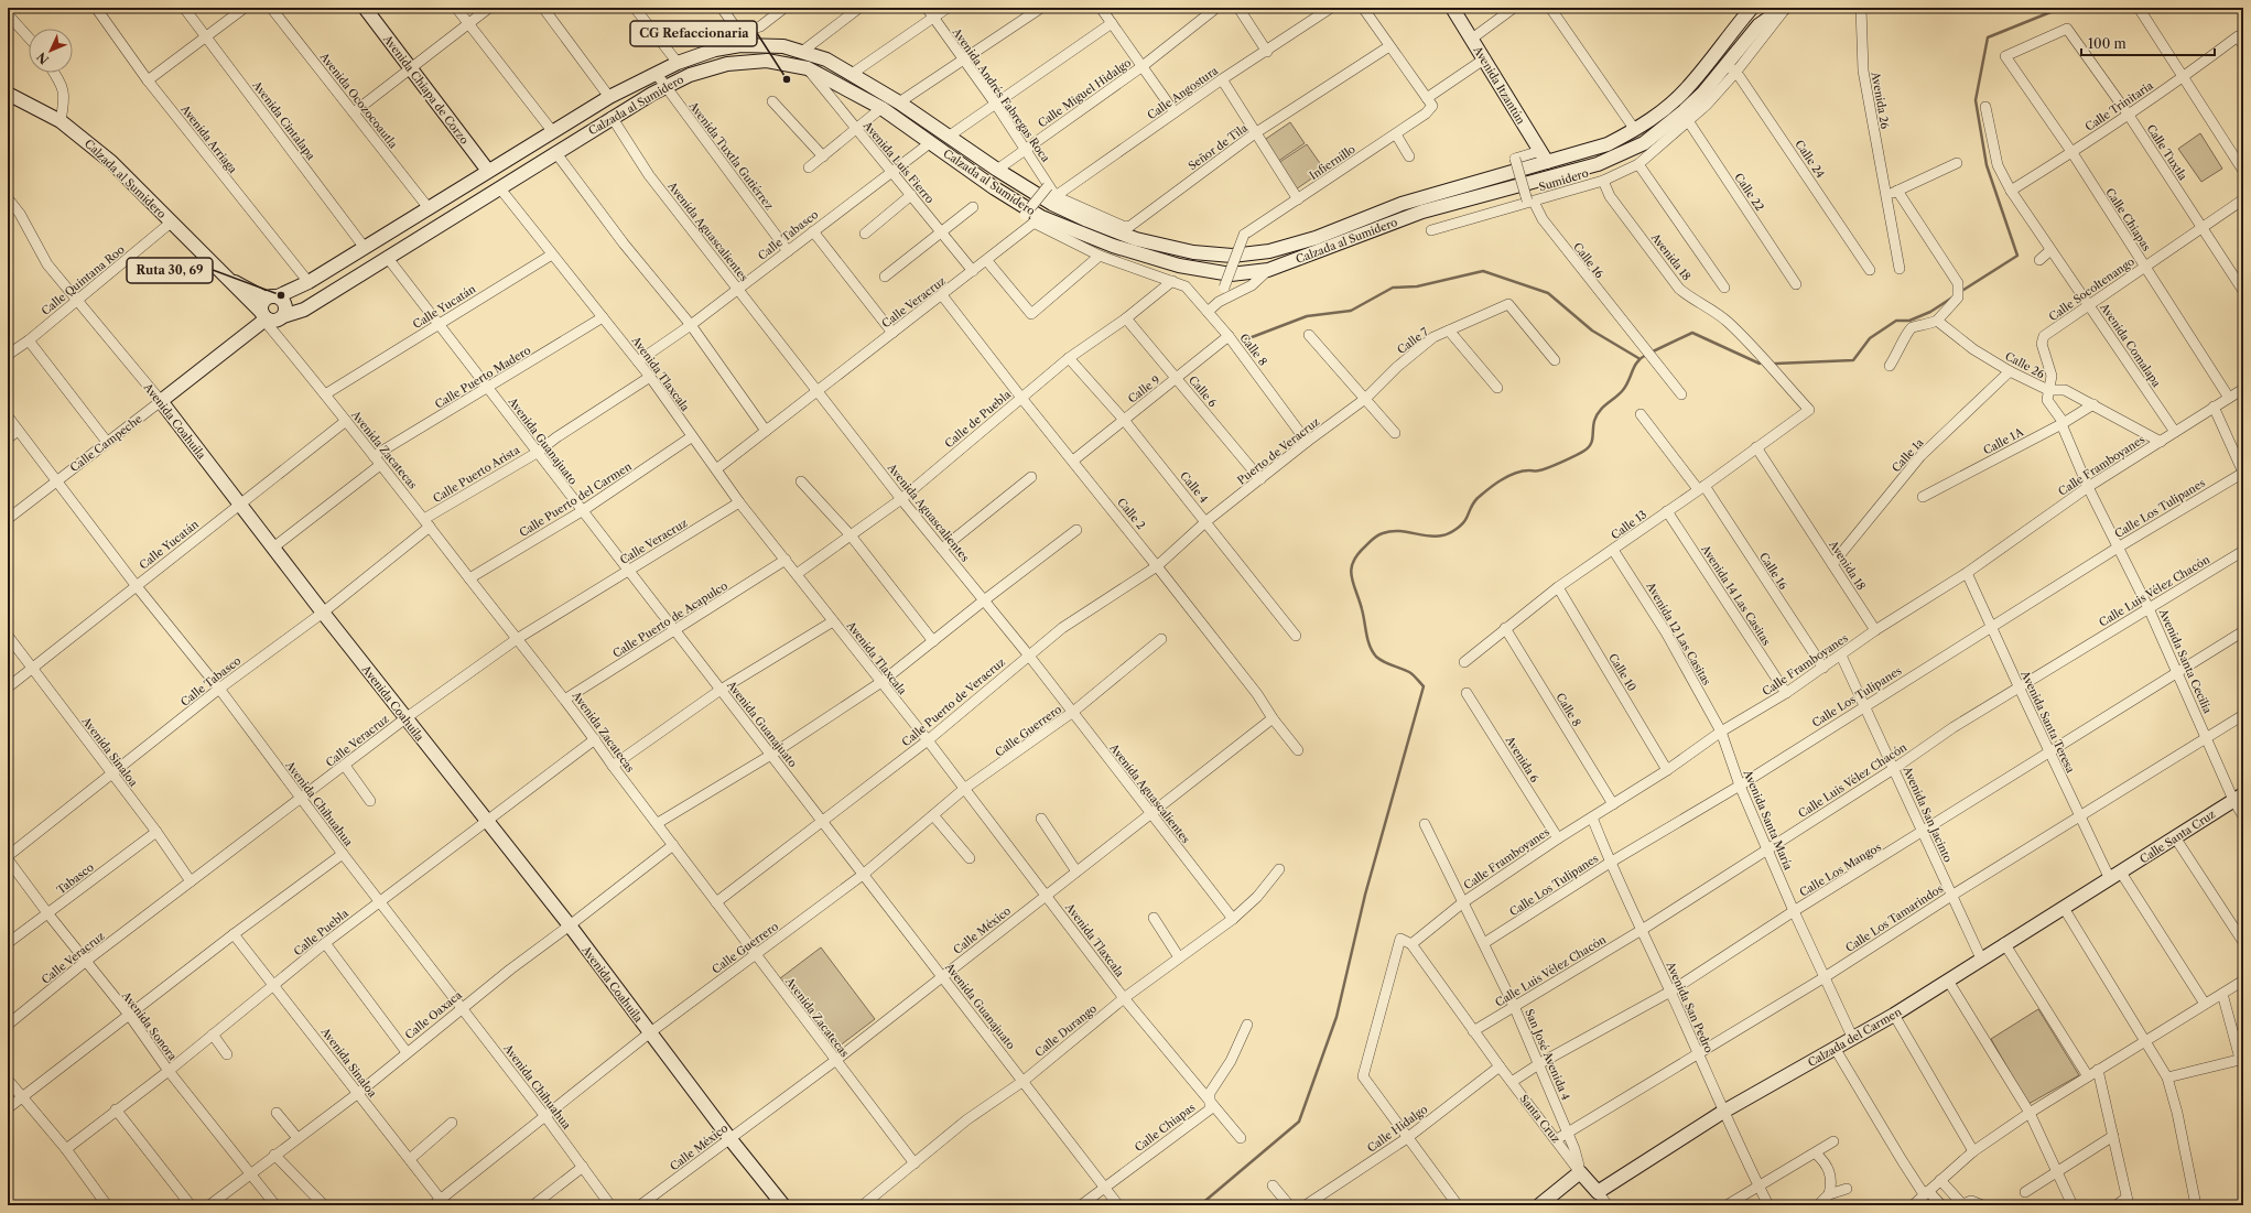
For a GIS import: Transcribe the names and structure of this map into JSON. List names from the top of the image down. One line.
{"streets":{"main road":["Avenida Itzantún","Avenida Chiapa de Corzo","Calzada al Sumidero","Avenida Coahuila","Calle Campeche","Calle Santa Cruz","Calzada del Carmen","Santa Cruz"],"street":["Calle Miguel Hidalgo","Calle Angostura","Avenida Andrés Fabregas Roca","Avenida Ocozocoautla","Avenida 26","Calle Trinitaria","Avenida Cintalapa","Avenida Arriaga","Señor de Tila","Calle Tuxtla","Avenida Tuxtla Gutiérrez","Calle 24","Avenida Luis Fierro","Infiernillo","Sumidero","Calle 22","Calle Chiapas","Avenida Aguascalientes","Calle Tabasco","Avenida 18","Calle 16","Calle Quintana Roo","Calle Socoltenango","Calle Veracruz","Calle Yucatán","Calle 7","Avenida Comalapa","Calle 8","Calle 26","Avenida Tlaxcala","Calle Puerto Madero","Calle 9","Calle 6","Calle de Puebla","Avenida Guanajuato","Calle 1A","Avenida Zacatecas","Puerto de Veracruz","Calle 1a","Calle Framboyanes","Calle Puerto Arista","Calle 4","Calle Puerto del Carmen","Calle Los Tulipanes","Calle 2","Calle 13","Calle Luis Vélez Chacón","Avenida 14 Las Casitas","Calle Puerto de Acapulco","Avenida 12 Las Casitas","Avenida Santa Cecilia","Calle 10","Calle Puerto de Veracruz","Avenida Santa Teresa","Calle Guerrero","Avenida Sinaloa","Avenida 6","Avenida Chihuahua","Avenida San Jacinto","Avenida Santa María","Calle Los Mangos","Tabasco","Calle Los Tamarindos","Calle México","Calle Puebla","Avenida San Pedro","Calle Oaxaca","Avenida Sonora","Calle Durango","San José Avenida 4","Calle Hidalgo"]},"crossings":[["Avenida Itzantún","Calzada al Sumidero"],["Avenida Itzantún","Infiernillo"],["Avenida Itzantún","Calle 16"],["Avenida Chiapa de Corzo","Calzada al Sumidero"],["Calle Miguel Hidalgo","Avenida Andrés Fabregas Roca"],["Calle Miguel Hidalgo","Calzada al Sumidero"],["Calle Angostura","Avenida Andrés Fabregas Roca"],["Calle Angostura","Calzada al Sumidero"],["Calle Angostura","Señor de Tila"],["Avenida Andrés Fabregas Roca","Calzada al Sumidero"],["Avenida Andrés Fabregas Roca","Señor de Tila"],["Avenida Ocozocoautla","Calzada al Sumidero"],["Calzada al Sumidero","Avenida Cintalapa"],["Calzada al Sumidero","Avenida Arriaga"],["Calzada al Sumidero","Señor de Tila"],["Calzada al Sumidero","Avenida Tuxtla Gutiérrez"],["Calzada al Sumidero","Calle 24"],["Calzada al Sumidero","Avenida Luis Fierro"],["Calzada al Sumidero","Sumidero"],["Calzada al Sumidero","Calle 22"],["Calzada al Sumidero","Avenida Aguascalientes"],["Calzada al Sumidero","Calle Tabasco"],["Calzada al Sumidero","Calle 16"],["Calzada al Sumidero","Calle Quintana Roo"],["Calzada al Sumidero","Calle Veracruz"],["Calzada al Sumidero","Calle 8"],["Calzada al Sumidero","Avenida Tlaxcala"],["Calzada al Sumidero","Avenida Guanajuato"],["Calzada al Sumidero","Calle Campeche"],["Calzada al Sumidero","Avenida Zacatecas"],["Calle Trinitaria","Calle Tuxtla"],["Calle Trinitaria","Calle Chiapas"],["Calle Trinitaria","Avenida Comalapa"],["Calle Tuxtla","Calle Chiapas"],["Calle Tuxtla","Calle Socoltenango"],["Avenida Tuxtla Gutiérrez","Calle Tabasco"],["Avenida Luis Fierro","Calle Tabasco"],["Avenida Luis Fierro","Calle Veracruz"],["Sumidero","Calle 22"],["Sumidero","Avenida 18"],["Sumidero","Calle 16"],["Calle Chiapas","Calle Socoltenango"],["Calle Chiapas","Avenida Tlaxcala"],["Calle Chiapas","Avenida Guanajuato"],["Calle Chiapas","Calle Framboyanes"],["Avenida Aguascalientes","Calle Tabasco"],["Avenida Aguascalientes","Calle Veracruz"],["Avenida Aguascalientes","Calle de Puebla"],["Avenida Aguascalientes","Calle Puerto de Veracruz"],["Avenida Aguascalientes","Calle Guerrero"],["Avenida Aguascalientes","Calle México"],["Avenida Aguascalientes","Calle Durango"],["Calle Tabasco","Avenida Tlaxcala"],["Calle Tabasco","Avenida Coahuila"],["Calle Tabasco","Avenida Zacatecas"],["Calle Tabasco","Calle Puerto Arista"],["Calle Tabasco","Avenida Sinaloa"],["Calle Tabasco","Avenida Chihuahua"],["Calle Tabasco","Avenida Sonora"],["Avenida 18","Calle 1a"],["Avenida 18","Calle Framboyanes"],["Avenida 18","Calle 13"],["Calle 16","Calle Framboyanes"],["Calle 16","Calle 13"],["Calle Quintana Roo","Avenida Coahuila"],["Calle Socoltenango","Avenida Comalapa"],["Calle Socoltenango","Calle 26"],["Calle Socoltenango","Avenida Santa Cecilia"],["Calle Veracruz","Calle 8"],["Calle Veracruz","Avenida Tlaxcala"],["Calle Veracruz","Avenida Coahuila"],["Calle Veracruz","Avenida Guanajuato"],["Calle Veracruz","Avenida Zacatecas"],["Calle Veracruz","Calle 2"],["Calle Veracruz","Avenida Sinaloa"],["Calle Veracruz","Avenida Chihuahua"],["Calle Veracruz","Avenida Sonora"],["Calle Yucatán","Avenida Tlaxcala"],["Calle Yucatán","Avenida Coahuila"],["Calle Yucatán","Avenida Guanajuato"],["Calle Yucatán","Avenida Zacatecas"],["Calle Yucatán","Avenida Sinaloa"],["Calle Yucatán","Avenida Chihuahua"],["Calle 7","Puerto de Veracruz"],["Avenida Comalapa","Calle Framboyanes"],["Calle 8","Calle 9"],["Calle 8","Calle de Puebla"],["Calle 8","Puerto de Veracruz"],["Calle 8","Calle Framboyanes"],["Calle 8","Calle 13"],["Calle 26","Calle 1A"],["Calle 26","Calle 1a"],["Calle 26","Calle Framboyanes"],["Calle 26","Avenida Santa Cecilia"],["Avenida Tlaxcala","Calle Puerto Madero"],["Avenida Tlaxcala","Calle de Puebla"],["Avenida Tlaxcala","Calle Puerto Arista"],["Avenida Tlaxcala","Calle Puerto del Carmen"],["Avenida Tlaxcala","Calle Puerto de Acapulco"],["Avenida Tlaxcala","Calle Puerto de Veracruz"],["Avenida Tlaxcala","Calle Guerrero"],["Avenida Tlaxcala","Calle México"],["Avenida Tlaxcala","Calle Durango"],["Calle Puerto Madero","Avenida Guanajuato"],["Calle Puerto Madero","Avenida Zacatecas"],["Calle 9","Calle 6"],["Calle 9","Calle 4"],["Calle 9","Calle 2"],["Calle 6","Calle de Puebla"],["Calle 6","Puerto de Veracruz"],["Calle de Puebla","Calle 4"],["Calle de Puebla","Calle 2"],["Avenida Coahuila","Calle Campeche"],["Avenida Coahuila","Calle Guerrero"],["Avenida Coahuila","Calle México"],["Avenida Coahuila","Calle Puebla"],["Avenida Coahuila","Calle Oaxaca"],["Avenida Guanajuato","Calle Puerto Arista"],["Avenida Guanajuato","Calle Puerto del Carmen"],["Avenida Guanajuato","Calle Puerto de Acapulco"],["Avenida Guanajuato","Calle Puerto de Veracruz"],["Avenida Guanajuato","Calle Guerrero"],["Avenida Guanajuato","Calle México"],["Avenida Guanajuato","Calle Durango"],["Calle 1A","Avenida Santa Cecilia"],["Calle Campeche","Avenida Zacatecas"],["Calle Campeche","Avenida Chihuahua"],["Avenida Zacatecas","Calle Puerto Arista"],["Avenida Zacatecas","Calle Puerto del Carmen"],["Avenida Zacatecas","Calle Puerto de Acapulco"],["Avenida Zacatecas","Calle Puerto de Veracruz"],["Avenida Zacatecas","Calle Guerrero"],["Avenida Zacatecas","Calle México"],["Avenida Zacatecas","Calle Puebla"],["Avenida Zacatecas","Calle Oaxaca"],["Avenida Zacatecas","Calle Durango"],["Puerto de Veracruz","Calle 4"],["Puerto de Veracruz","Calle Puerto de Veracruz"],["Calle Framboyanes","Avenida 14 Las Casitas"],["Calle Framboyanes","Avenida 12 Las Casitas"],["Calle Framboyanes","Avenida Santa Cecilia"],["Calle Framboyanes","Calle 10"],["Calle Framboyanes","Avenida Santa Teresa"],["Calle Framboyanes","Avenida 6"],["Calle Framboyanes","Avenida San Jacinto"],["Calle Framboyanes","Avenida Santa María"],["Calle Framboyanes","Avenida San Pedro"],["Calle Framboyanes","San José Avenida 4"],["Calle Framboyanes","Santa Cruz"],["Calle 4","Calle Puerto de Veracruz"],["Calle Los Tulipanes","Avenida Santa Cecilia"],["Calle Los Tulipanes","Avenida Santa Teresa"],["Calle Los Tulipanes","Avenida San Jacinto"],["Calle Los Tulipanes","Avenida Santa María"],["Calle Los Tulipanes","Avenida San Pedro"],["Calle Los Tulipanes","San José Avenida 4"],["Calle 2","Calle Puerto de Veracruz"],["Calle 2","Calle México"],["Calle 13","Avenida 14 Las Casitas"],["Calle 13","Avenida 12 Las Casitas"],["Calle 13","Calle 10"],["Calle Luis Vélez Chacón","Avenida Santa Cecilia"],["Calle Luis Vélez Chacón","Avenida Santa Teresa"],["Calle Luis Vélez Chacón","Avenida San Jacinto"],["Calle Luis Vélez Chacón","Avenida Santa María"],["Calle Luis Vélez Chacón","Avenida San Pedro"],["Calle Luis Vélez Chacón","San José Avenida 4"],["Calle Luis Vélez Chacón","Santa Cruz"],["Avenida 12 Las Casitas","Avenida Santa María"],["Avenida Santa Cecilia","Calle Santa Cruz"],["Avenida Santa Cecilia","Calle Los Mangos"],["Avenida Santa Cecilia","Calle Los Tamarindos"],["Avenida Santa Teresa","Calle Santa Cruz"],["Avenida Santa Teresa","Calle Los Mangos"],["Avenida Santa Teresa","Calle Los Tamarindos"],["Avenida Santa Teresa","Calzada del Carmen"],["Calle Guerrero","Avenida Sinaloa"],["Calle Guerrero","Avenida Chihuahua"],["Avenida Sinaloa","Tabasco"],["Avenida Sinaloa","Calle Puebla"],["Avenida Sinaloa","Calle Oaxaca"],["Avenida Chihuahua","Calle Puebla"],["Avenida Chihuahua","Calle Oaxaca"],["Avenida San Jacinto","Calle Los Mangos"],["Avenida San Jacinto","Calle Los Tamarindos"],["Avenida San Jacinto","Calzada del Carmen"],["Avenida Santa María","Calle Los Mangos"],["Avenida Santa María","Calle Los Tamarindos"],["Avenida Santa María","Calzada del Carmen"],["Calle Santa Cruz","Calzada del Carmen"],["Calle Los Mangos","Avenida San Pedro"],["Calle Los Mangos","San José Avenida 4"],["Calle Los Mangos","Santa Cruz"],["Tabasco","Avenida Sonora"],["Calle Los Tamarindos","Avenida San Pedro"],["Calle Los Tamarindos","San José Avenida 4"],["Calle Los Tamarindos","Santa Cruz"],["Calle Puebla","Avenida Sonora"],["Avenida San Pedro","Calzada del Carmen"],["Calle Oaxaca","Avenida Sonora"],["Calzada del Carmen","Santa Cruz"],["San José Avenida 4","Santa Cruz"],["Santa Cruz","Calle Hidalgo"]],"places":["CG Refaccionaria","Ruta 30, 69"],"scale_bar":"100 m","north":"bottom left"}
